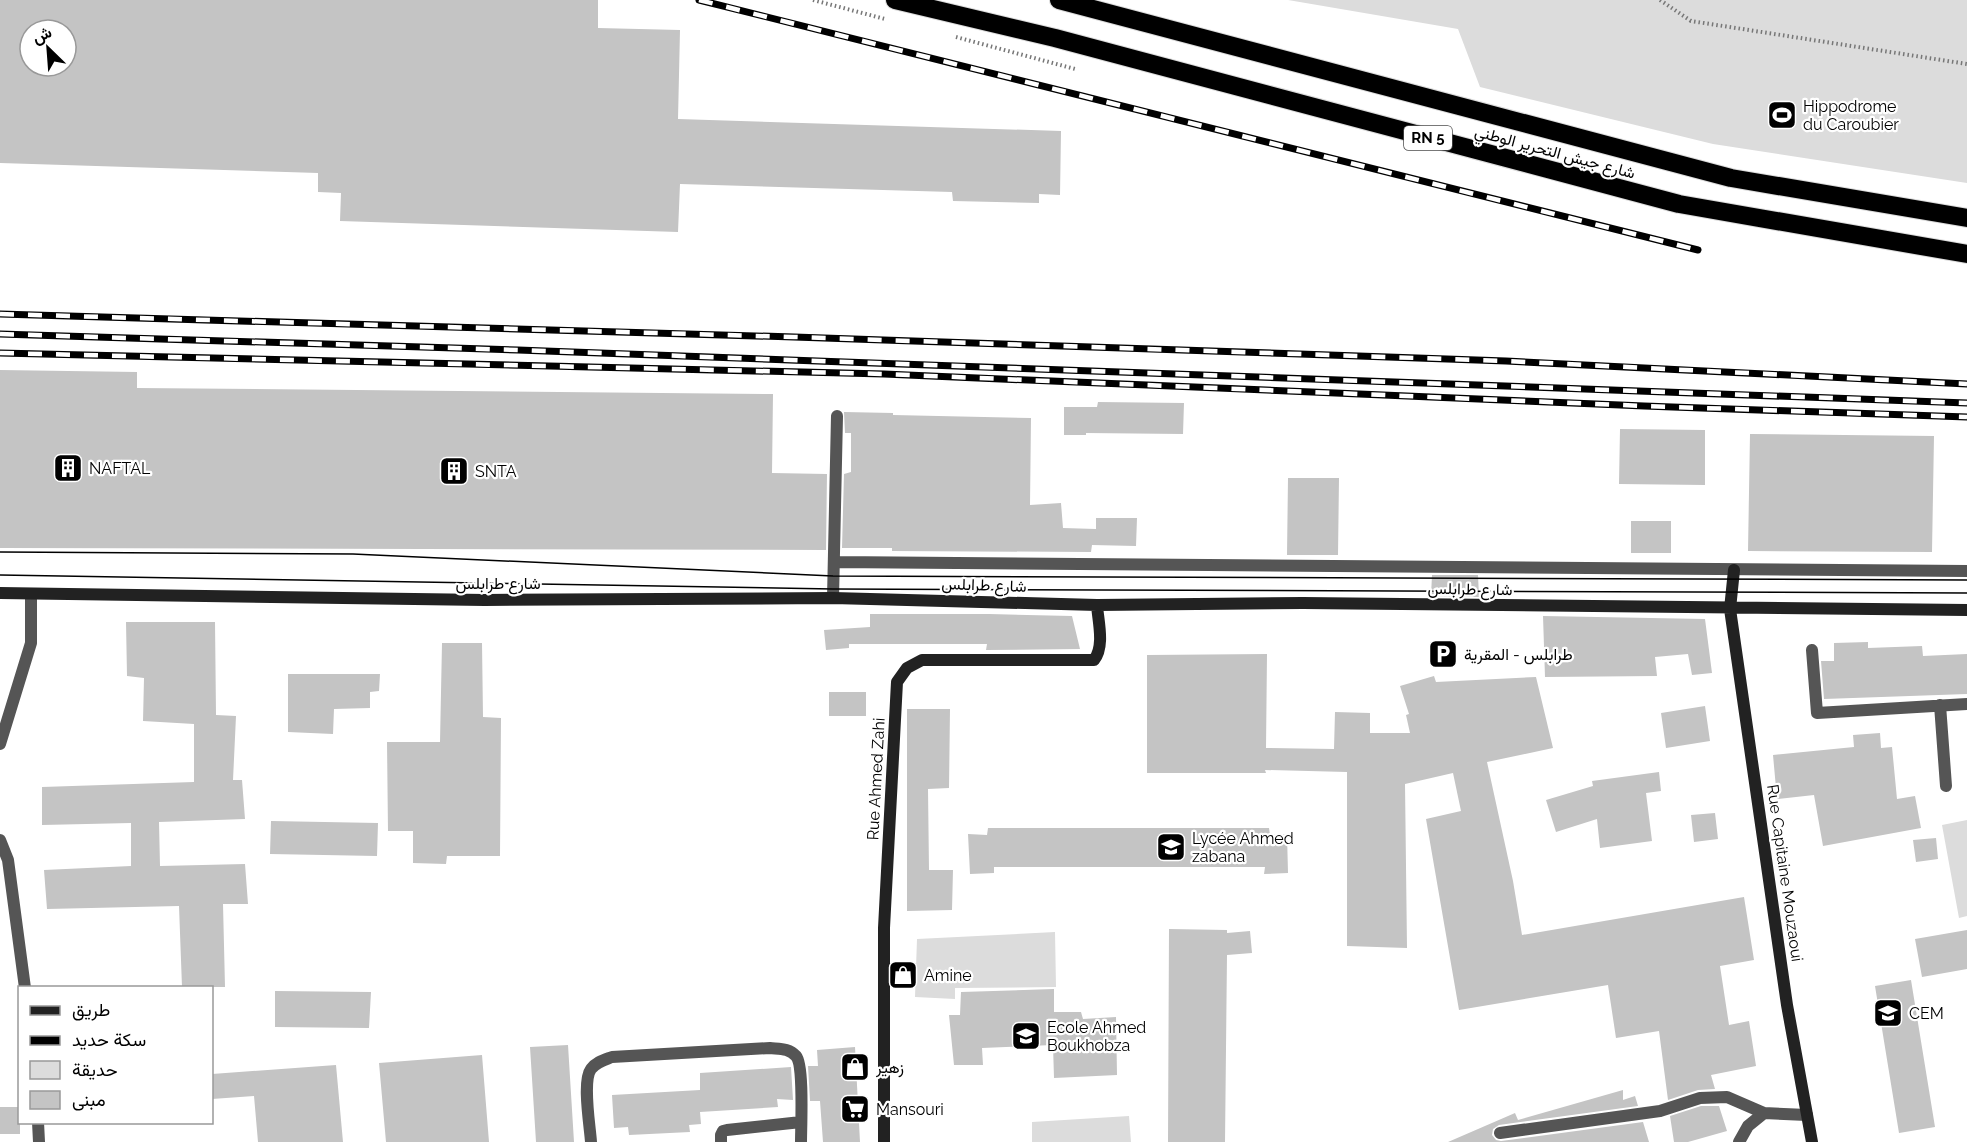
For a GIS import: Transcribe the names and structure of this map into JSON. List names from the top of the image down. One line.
{"streets":{"highway":["RN 5","شارع جيش التحرير الوطني"],"main road":["شارع طرابلس","Rue Ahmed Zahi","Rue Capitaine Mouzaoui"]},"crossings":[["شارع طرابلس","Rue Ahmed Zahi"],["شارع طرابلس","Rue Capitaine Mouzaoui"]],"places":{"sports":["Hippodrome du Caroubier"],"building":["NAFTAL","SNTA"],"parking":["طرابلس - المقرية"],"school or university":["Lycée Ahmed zabana","CEM","Ecole Ahmed Boukhobza"],"shop":["Amine","زهير"],"supermarket":["Mansouri"]},"legend":["طريق","سكة حديد","حديقة","مبنى"],"north":"top left"}
